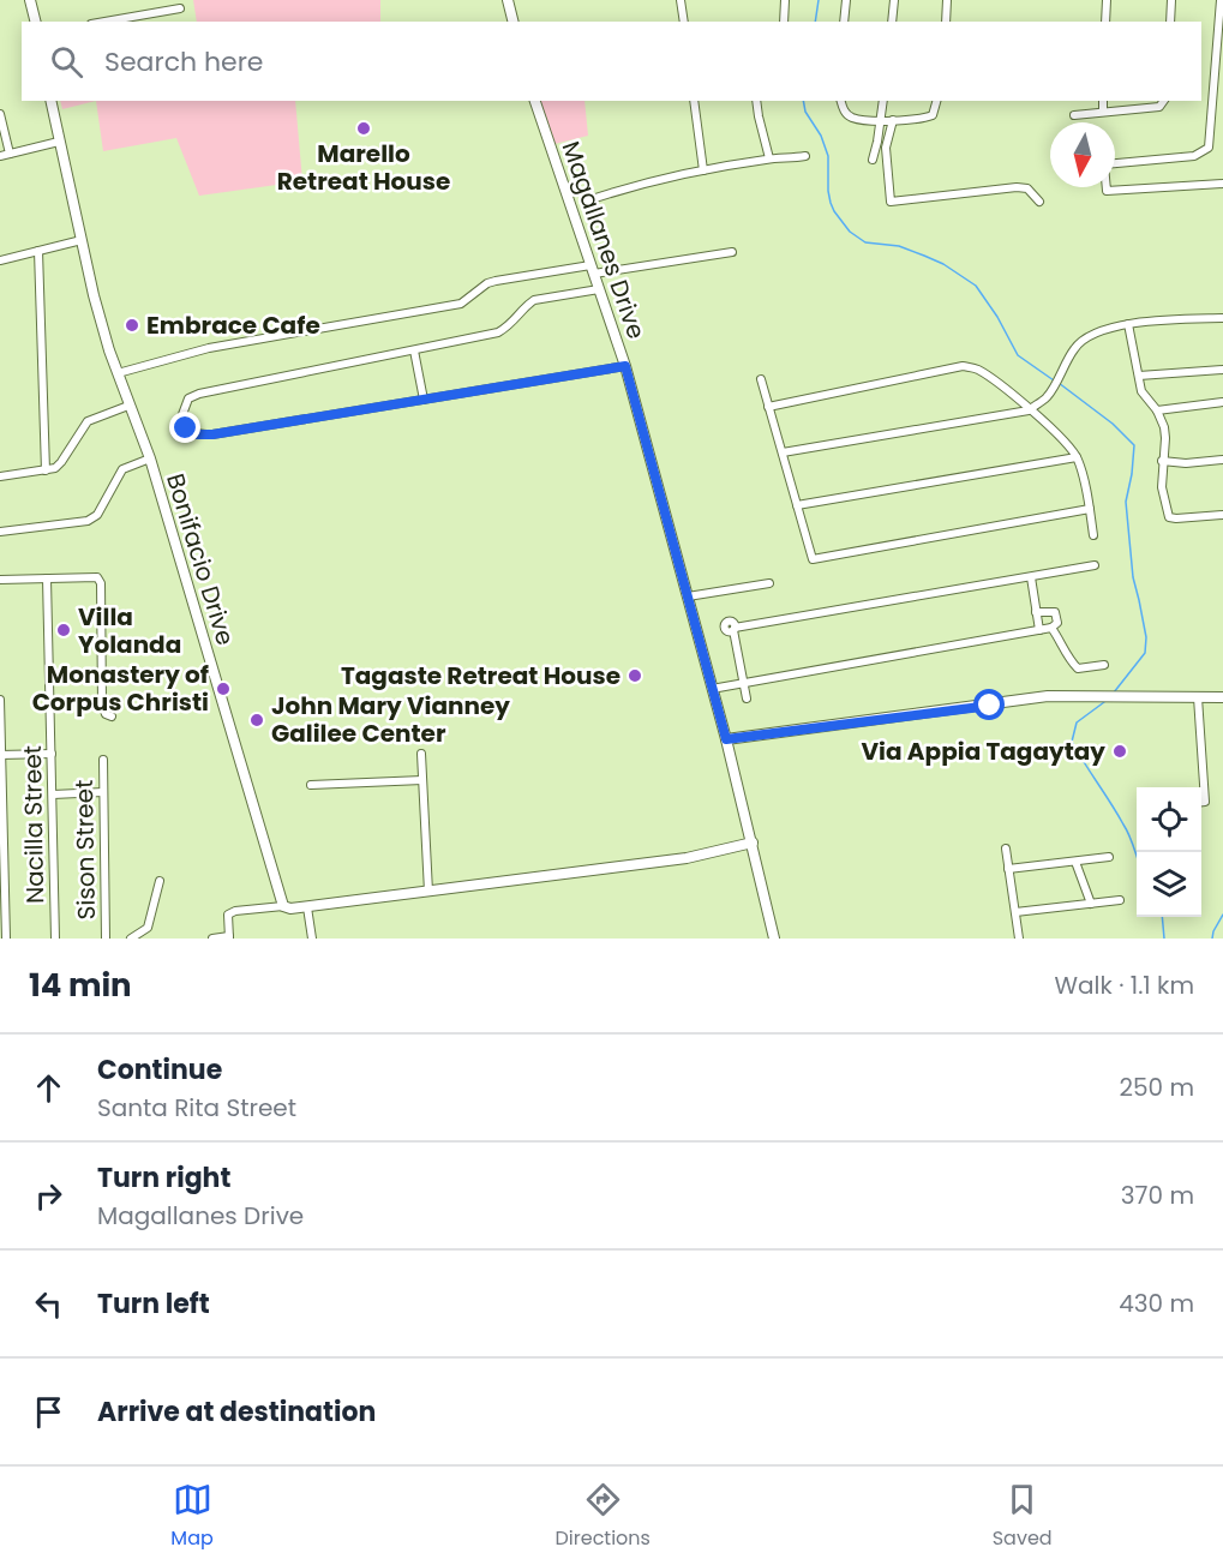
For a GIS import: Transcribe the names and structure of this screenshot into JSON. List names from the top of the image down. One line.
{"streets":{"street":["Magallanes Drive","Bonifacio Drive","Nacilla Street","Sison Street"]},"places":["Marello Retreat House","Embrace Cafe","Villa Yolanda","Tagaste Retreat House","Monastery of Corpus Christi","John Mary Vianney Galilee Center","Via Appia Tagaytay"],"north":"bottom","page":{"search":"Search here","heading":["14 min","Walk · 1.1 km"],"list":[["Continue","Santa Rita Street","250 m"],["Turn right","Magallanes Drive","370 m"],["Turn left","430 m"],"Arrive at destination"],"nav":["Map","Directions","Saved"]}}
